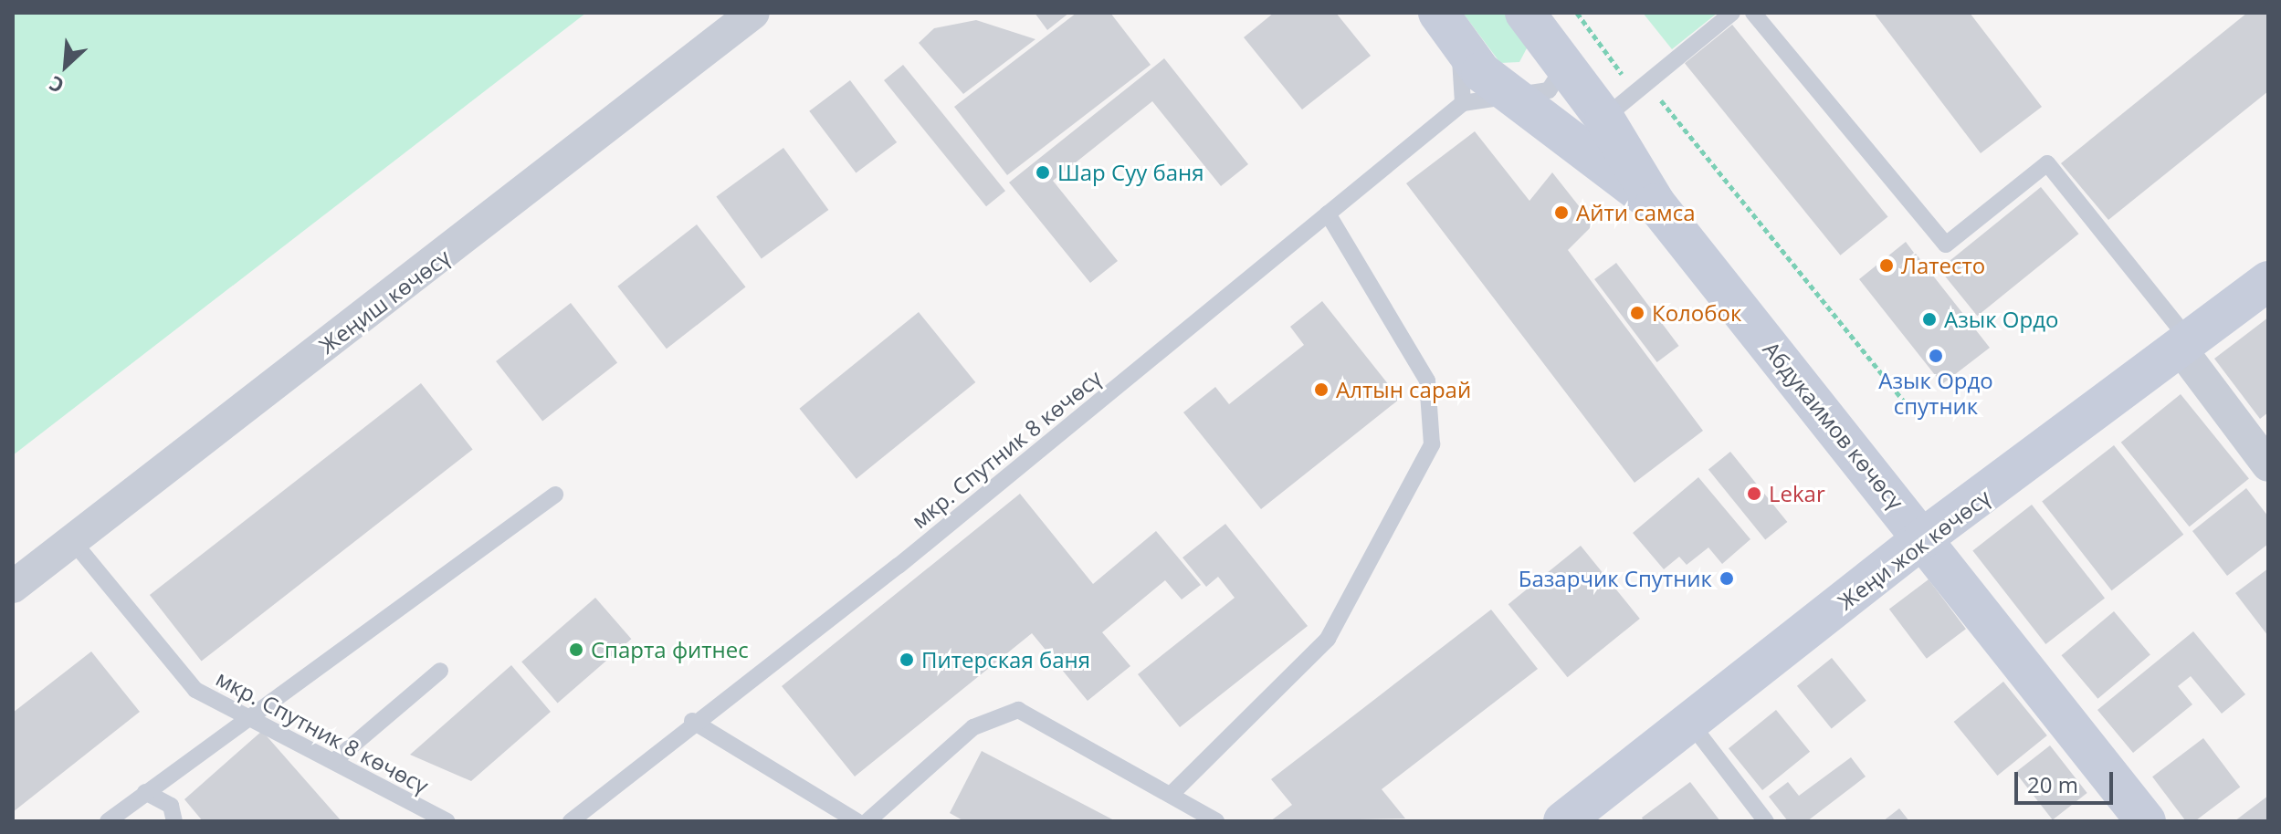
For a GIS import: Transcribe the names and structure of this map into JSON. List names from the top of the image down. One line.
{"streets":{"main road":["Абдукаимов көчөсү","Жеңи жок көчөсү"],"street":["Жеңиш көчөсү"],"lane":["мкр. Спутник 8 көчөсү"]},"crossings":[["Жеңиш көчөсү","мкр. Спутник 8 көчөсү"],["Абдукаимов көчөсү","Жеңи жок көчөсү"]],"places":["Шар Суу баня","Айти самса","Латесто","Колобок","Азык Ордо","Азык Ордо спутник","Алтын сарай","Lekar","Базарчик Спутник","Спарта фитнес","Питерская баня"],"scale_bar":"20 m","north":"bottom left"}
